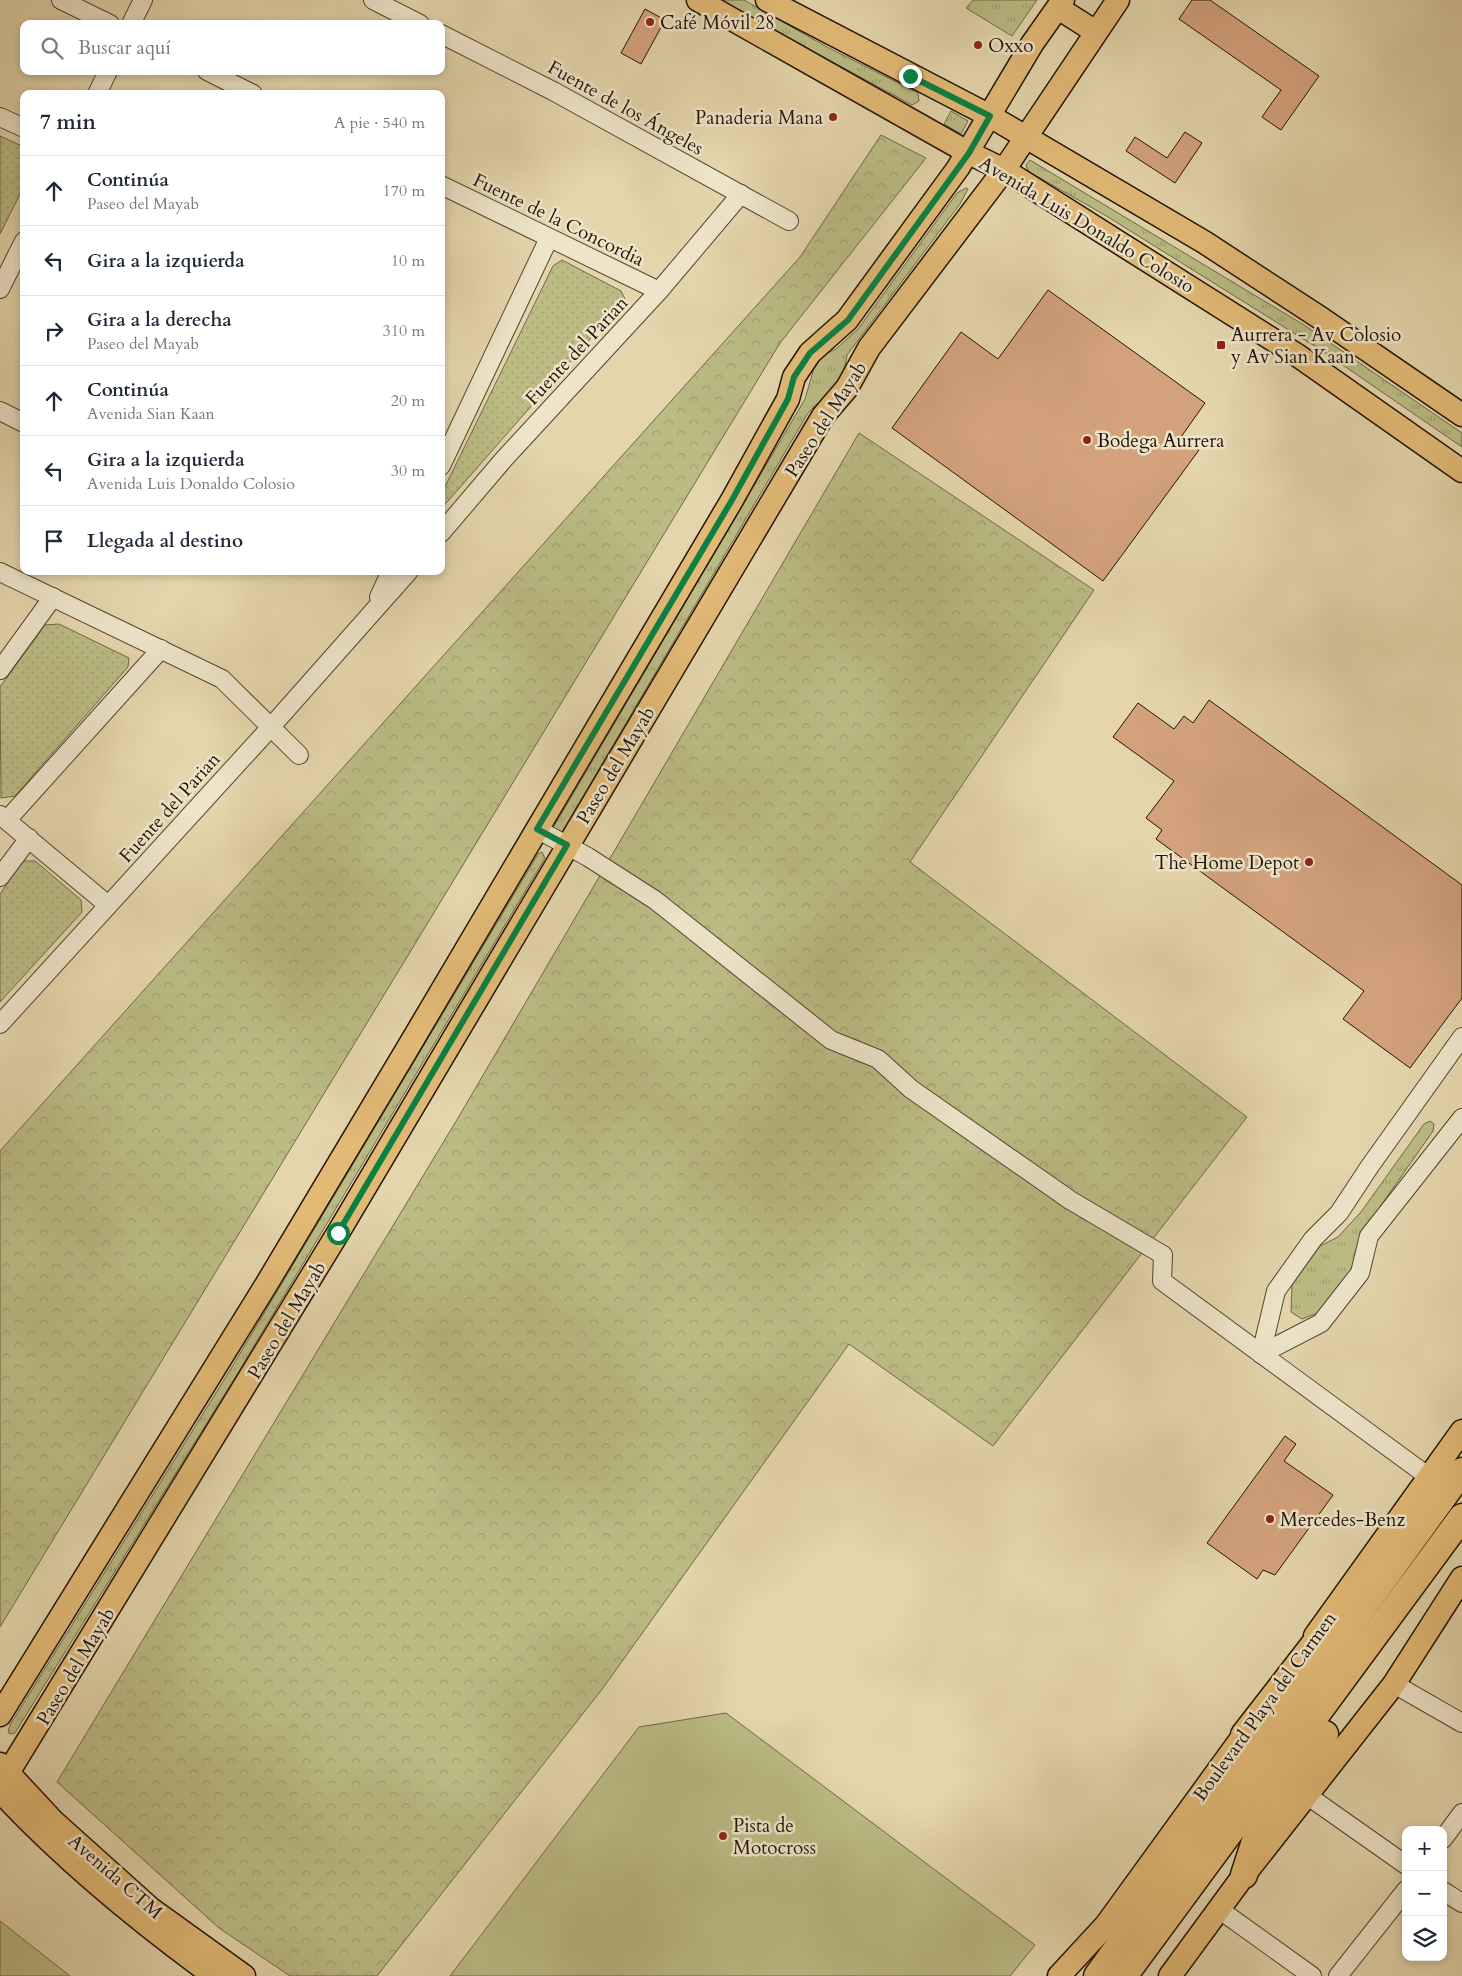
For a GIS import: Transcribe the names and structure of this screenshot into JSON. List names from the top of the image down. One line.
{"streets":{"main road":["Avenida Luis Donaldo Colosio","Paseo del Mayab","Boulevard Playa del Carmen","Avenida CTM"],"street":["Fuente de los Ángeles","Fuente de la Concordia","Fuente del Parian"]},"crossings":[["Fuente de los Ángeles","Fuente del Parian"],["Fuente de la Concordia","Fuente del Parian"],["Avenida Luis Donaldo Colosio","Paseo del Mayab"],["Paseo del Mayab","Avenida CTM"]],"places":{"other":["Café Móvil 28","Oxxo","Panaderia Mana","Bodega Aurrera","The Home Depot","Mercedes-Benz","Pista de Motocross"],"transit":["Aurrera - Av Colosio y Av Sian Kaan"]},"page":{"search":"Buscar aquí","heading":["7 min","A pie · 540 m"],"list":[["Continúa","Paseo del Mayab","170 m"],["Gira a la izquierda","10 m"],["Gira a la derecha","Paseo del Mayab","310 m"],["Continúa","Avenida Sian Kaan","20 m"],["Gira a la izquierda","Avenida Luis Donaldo Colosio","30 m"],"Llegada al destino"],"map_buttons":["+","−"]}}
